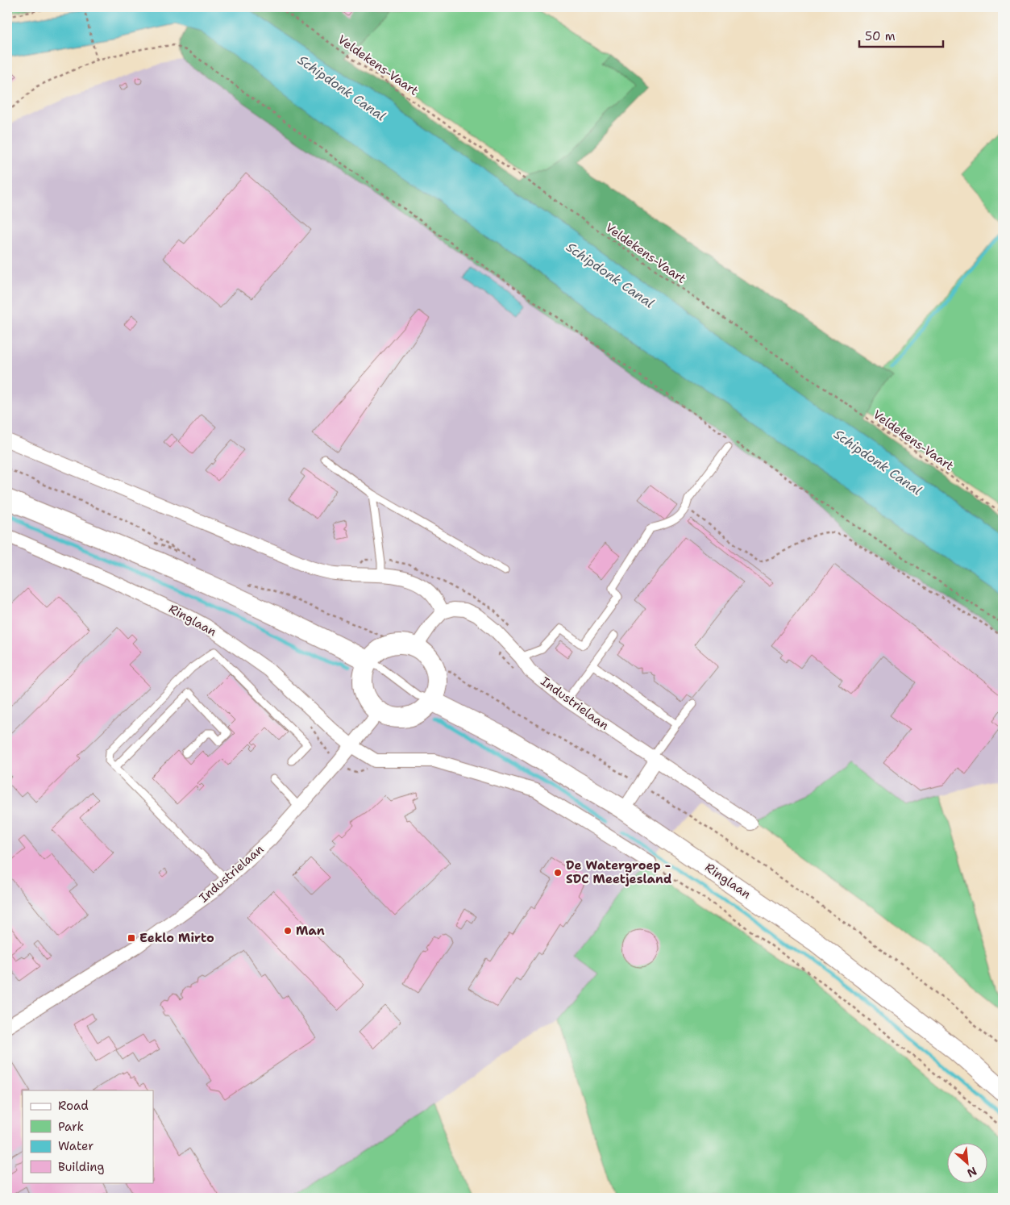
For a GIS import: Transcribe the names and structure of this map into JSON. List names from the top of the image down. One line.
{"streets":{"main road":["Ringlaan"],"street":["Industrielaan"],"path":["Veldekens-Vaart"]},"crossings":[["Ringlaan","Industrielaan"]],"water":["Schipdonk Canal"],"places":{"other":["De Watergroep - SDC Meetjesland","Man"],"transit":["Eeklo Mirto"]},"legend":["Road","Park","Water","Building"],"scale_bar":"50 m","north":"bottom right"}
